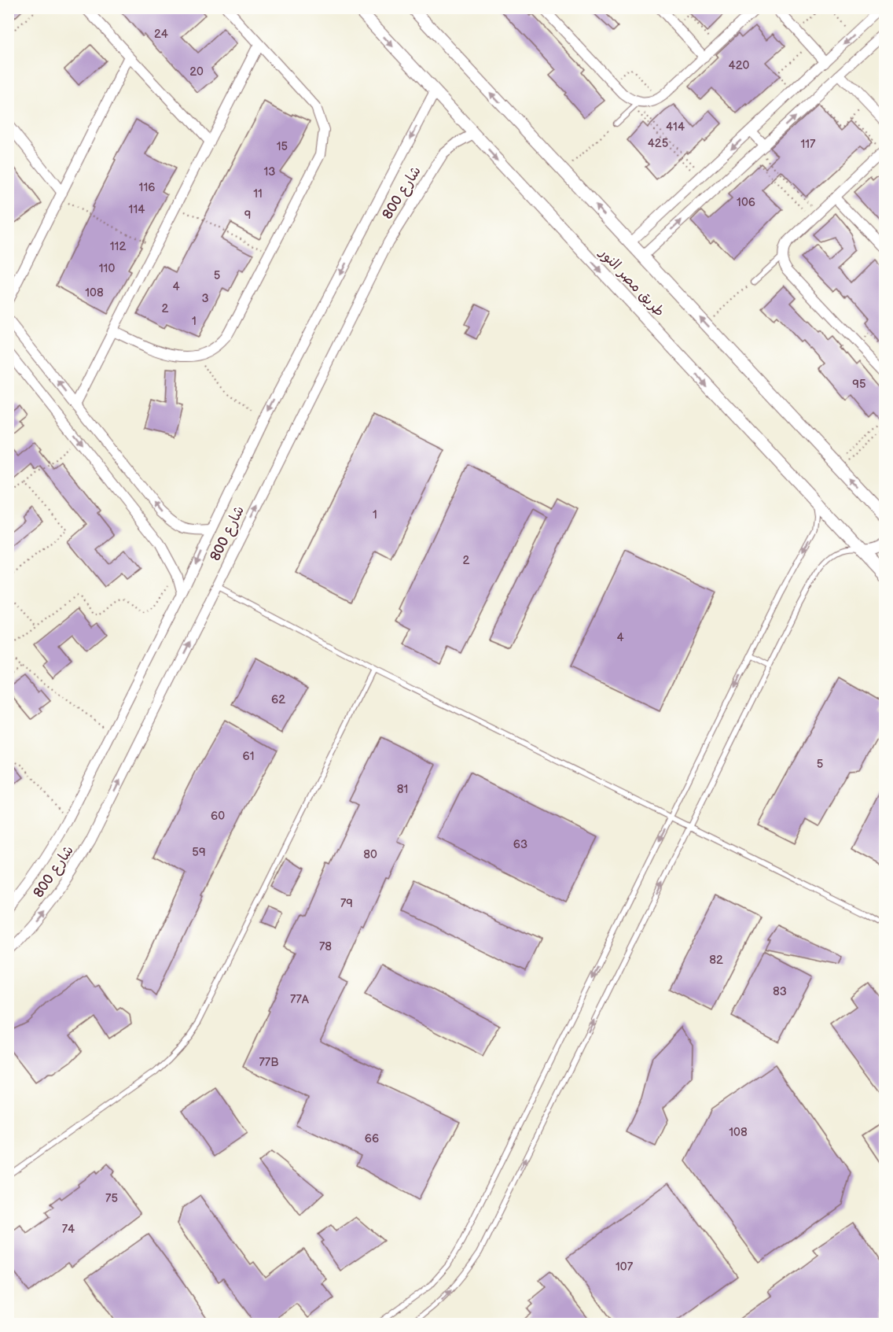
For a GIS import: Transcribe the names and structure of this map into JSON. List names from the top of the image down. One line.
{"streets":{"street":["شارع 800","طريق مصر النور"]},"crossings":[["شارع 800","طريق مصر النور"]],"house_numbers":["24","420","20","414","425","117","15","13","116","11","106","114","9","112","110","5","4","108","3","2","1","95","1","2","4","62","61","5","81","60","63","59","80","79","78","82","83","77A","77B","108","66","75","74","107"]}
